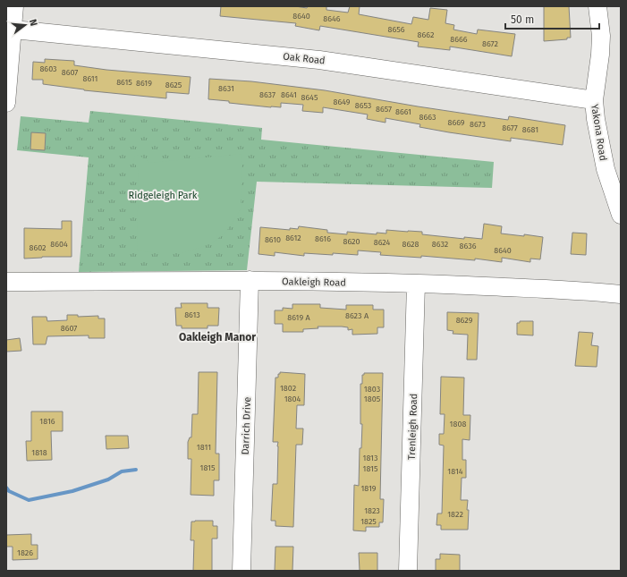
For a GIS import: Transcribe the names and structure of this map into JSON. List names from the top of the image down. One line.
{"streets":{"street":["Oak Road","Yakona Road","Oakleigh Road","Darrich Drive","Trenleigh Road"]},"crossings":[["Oak Road","Yakona Road"],["Oakleigh Road","Darrich Drive"],["Oakleigh Road","Trenleigh Road"]],"districts":["Oakleigh Manor"],"parks":["Ridgeleigh Park"],"house_numbers":["8640","8646","8656","8662","8666","8672","8603","8607","8611","8615","8619","8625","8631","8637","8641","8645","8649","8653","8657","8661","8663","8669","8673","8677","8681","8612","8616","8610","8620","8624","8604","8628","8632","8636","8602","8640","8613","8623 A","8619 A","8629","8607","1802","1803","1804","1805","1816","1808","1811","1818","1813","1815","1815","1814","1819","1823","1822","1825","1826"],"scale_bar":"50 m","north":"right"}
